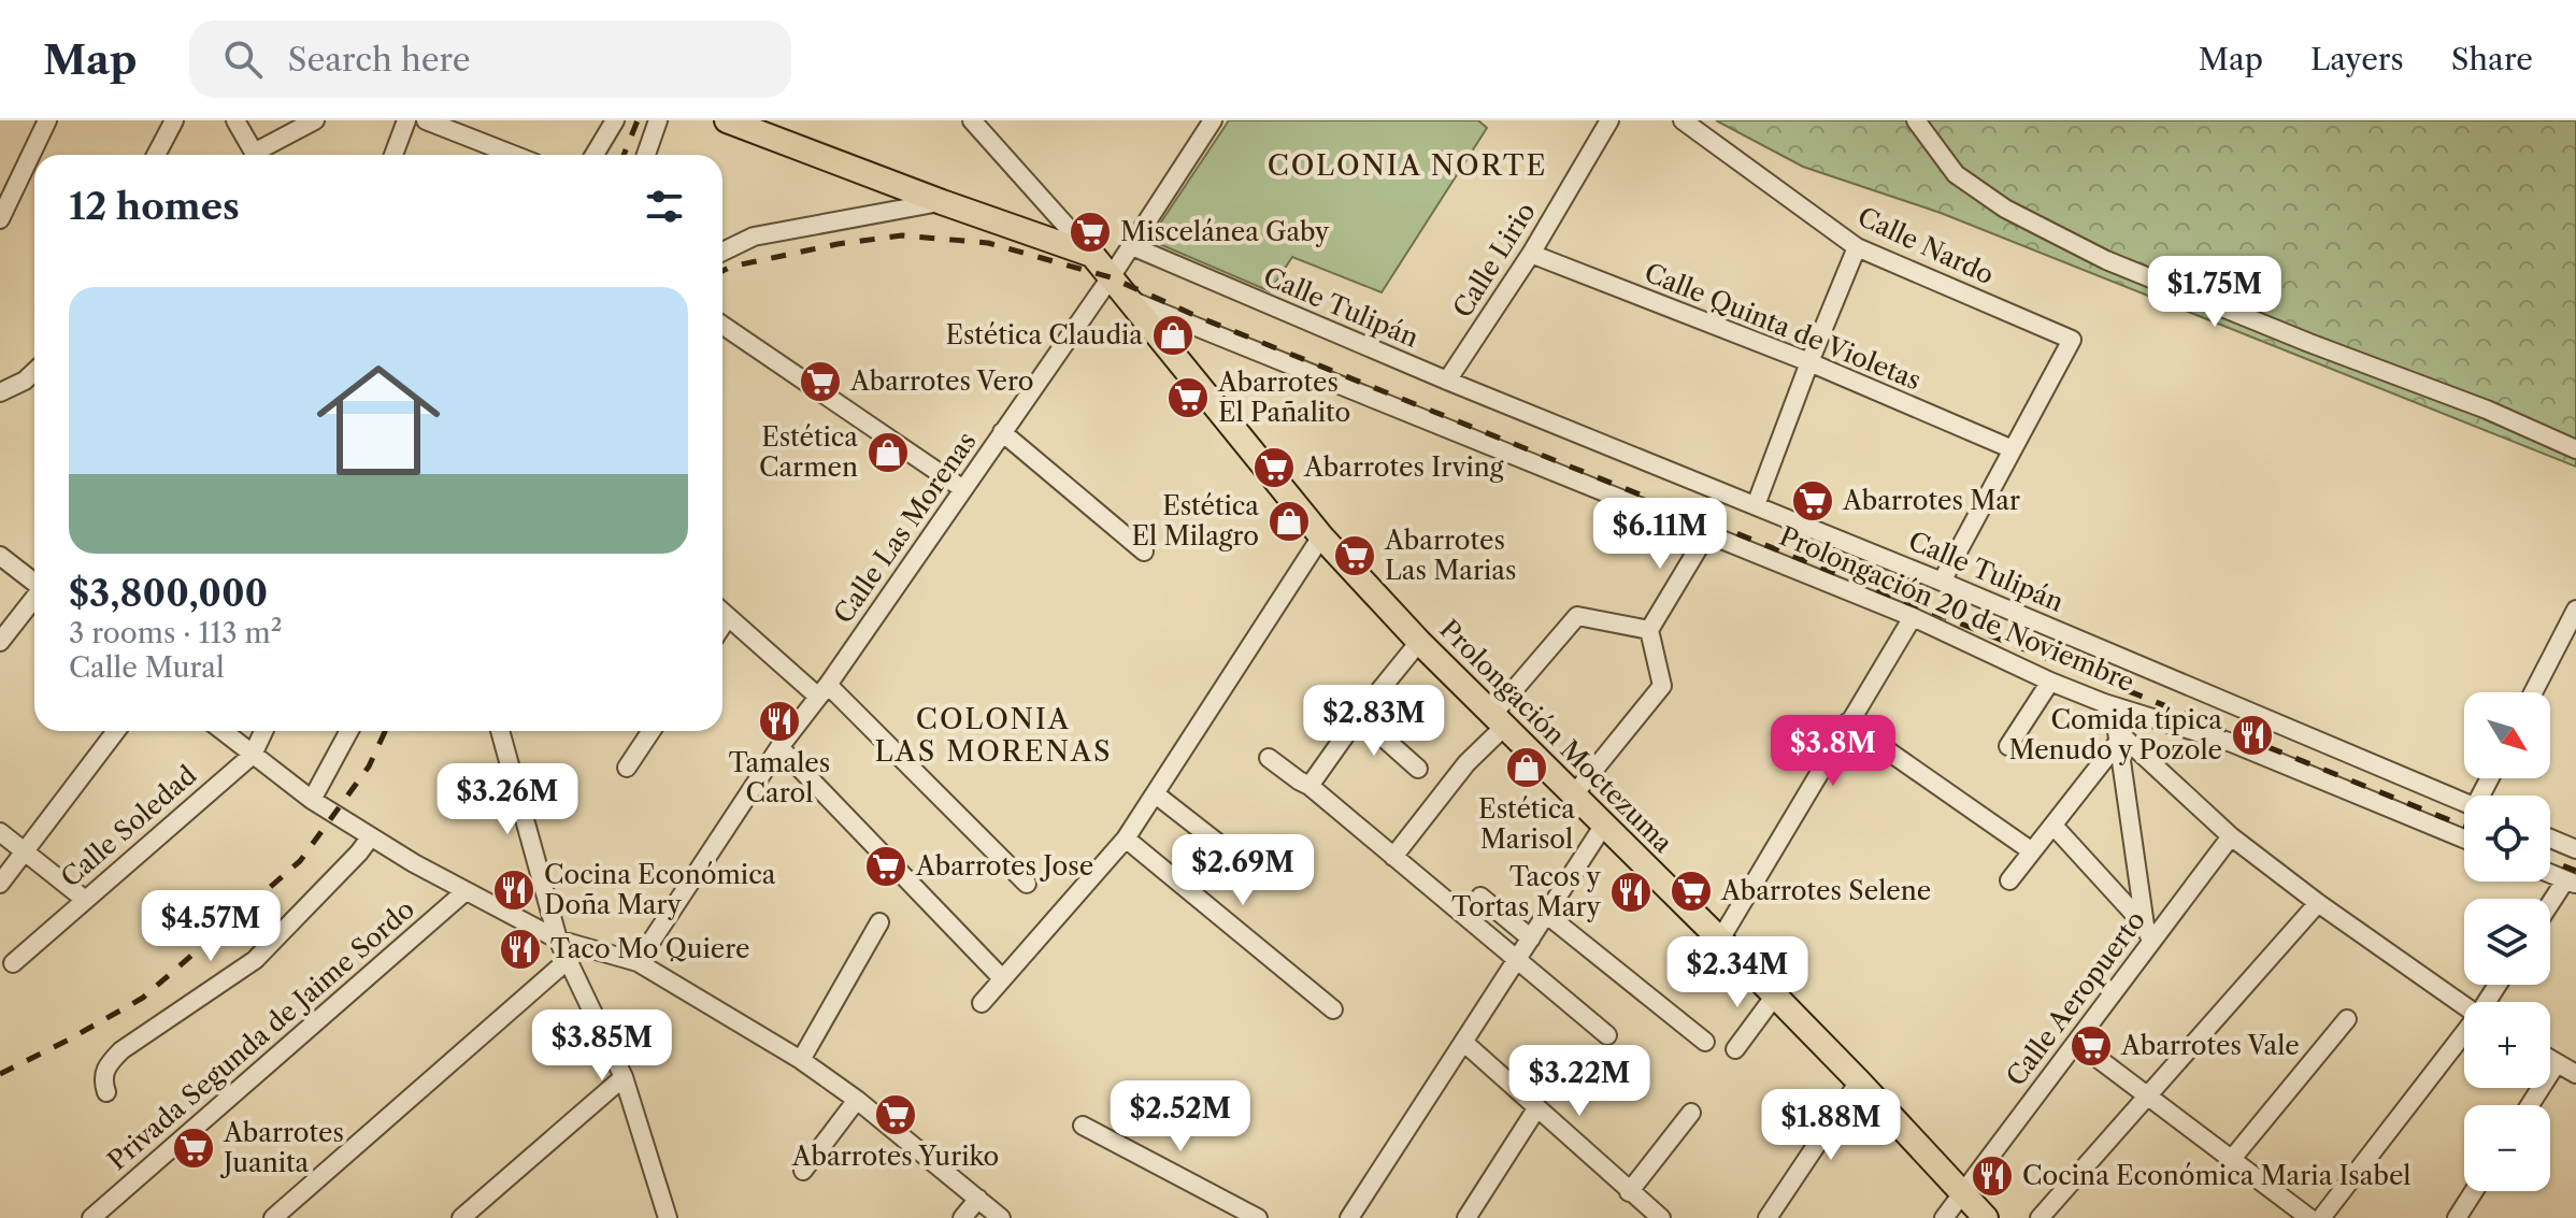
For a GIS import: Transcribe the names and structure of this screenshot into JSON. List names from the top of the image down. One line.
{"streets":{"main road":["Prolongación Moctezuma"],"street":["Calle Nardo","Calle Lirio","Calle Tulipán","Calle Quinta de Violetas","Calle Las Morenas","Prolongación 20 de Noviembre","Calle Soledad","Calle Aeropuerto","Privada Segunda de Jaime Sordo"]},"crossings":[["Calle Nardo","Calle Quinta de Violetas"],["Calle Lirio","Calle Tulipán"],["Calle Lirio","Calle Quinta de Violetas"],["Calle Tulipán","Calle Las Morenas"],["Calle Las Morenas","Prolongación Moctezuma"],["Prolongación 20 de Noviembre","Prolongación Moctezuma"],["Prolongación Moctezuma","Calle Aeropuerto"]],"districts":["COLONIA NORTE","COLONIA LAS MORENAS"],"places":{"supermarket":["Miscelánea Gaby","Abarrotes Vero","Abarrotes El Pañalito","Abarrotes Irving","Abarrotes Mar","Abarrotes Las Marias","Abarrotes Jose","Abarrotes Selene","Abarrotes Vale","Abarrotes Yuriko","Abarrotes Juanita"],"shop":["Estética Claudia","Estética Carmen","Estética El Milagro","Estética Marisol"],"restaurant":["Tamales Carol","Comida típica Menudo y Pozole","Cocina Económica Doña Mary","Tacos y Tortas Mary","Taco Mo Quiere","Cocina Económica Maria Isabel"]},"north":"bottom right","page":{"header":"Map","search":"Search here","nav":["Map","Layers","Share"],"heading":"12 homes","price":["$1.75M","$6.11M","$2.83M","$3.8M","$3.26M","$2.69M","$4.57M","$2.34M","$3.85M","$3.22M","$2.52M","$1.88M"],"list":[{"name":"$3,800,000","note":"3 rooms · 113 m² · Calle Mural"}],"map_buttons":["+","−"]}}
